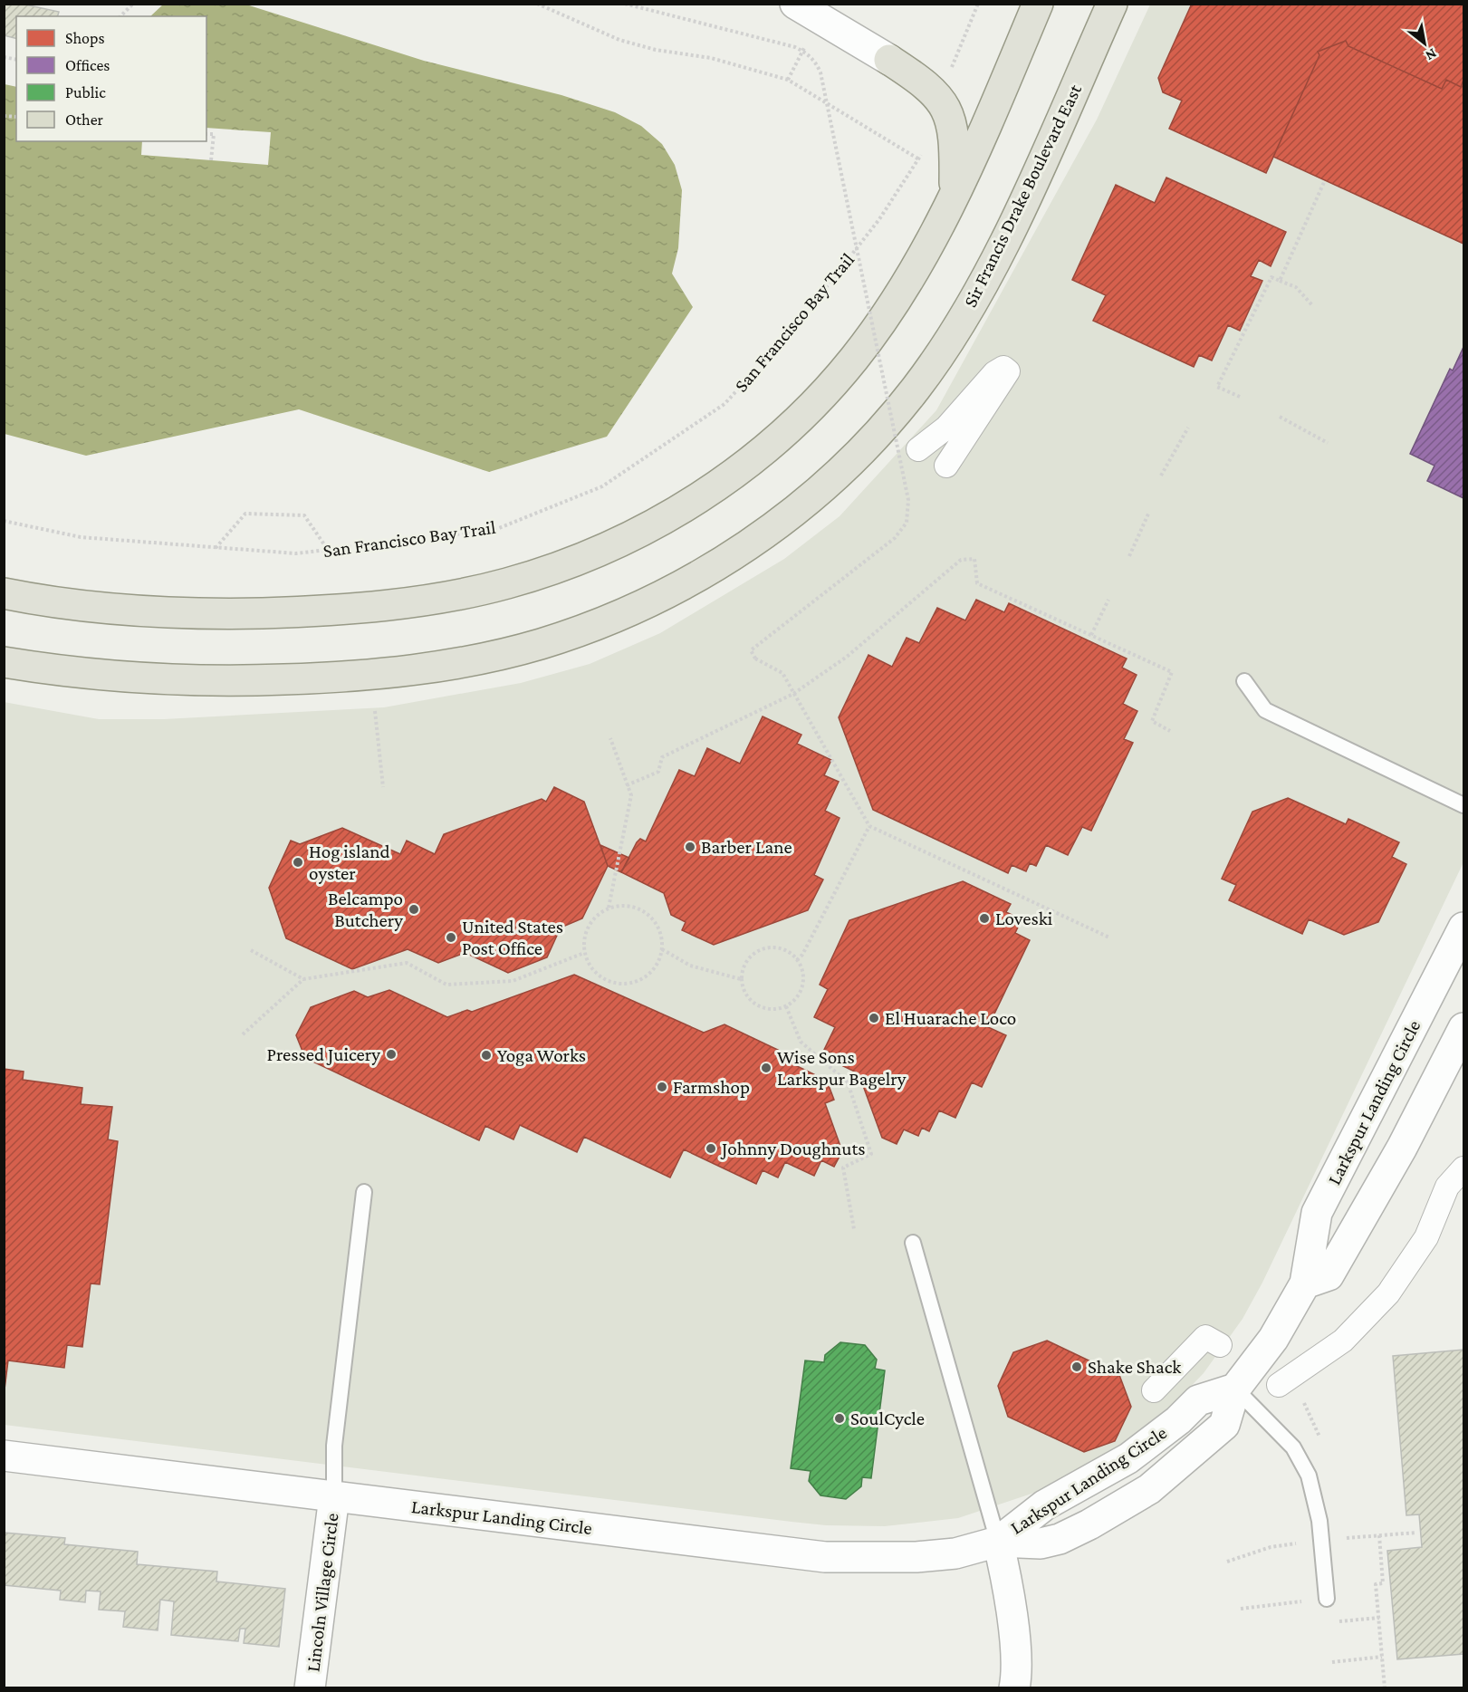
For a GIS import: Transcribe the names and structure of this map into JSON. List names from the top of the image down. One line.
{"streets":{"main road":["Sir Francis Drake Boulevard East","Larkspur Landing Circle","Lincoln Village Circle"],"path":["San Francisco Bay Trail"]},"crossings":[["Larkspur Landing Circle","Lincoln Village Circle"]],"places":["Barber Lane","Hog island oyster","Belcampo Butchery","Loveski","United States Post Office","El Huarache Loco","Pressed Juicery","Yoga Works","Wise Sons Larkspur Bagelry","Farmshop","Johnny Doughnuts","Shake Shack","SoulCycle"],"legend":["Shops","Offices","Public","Other"],"north":"bottom right"}
